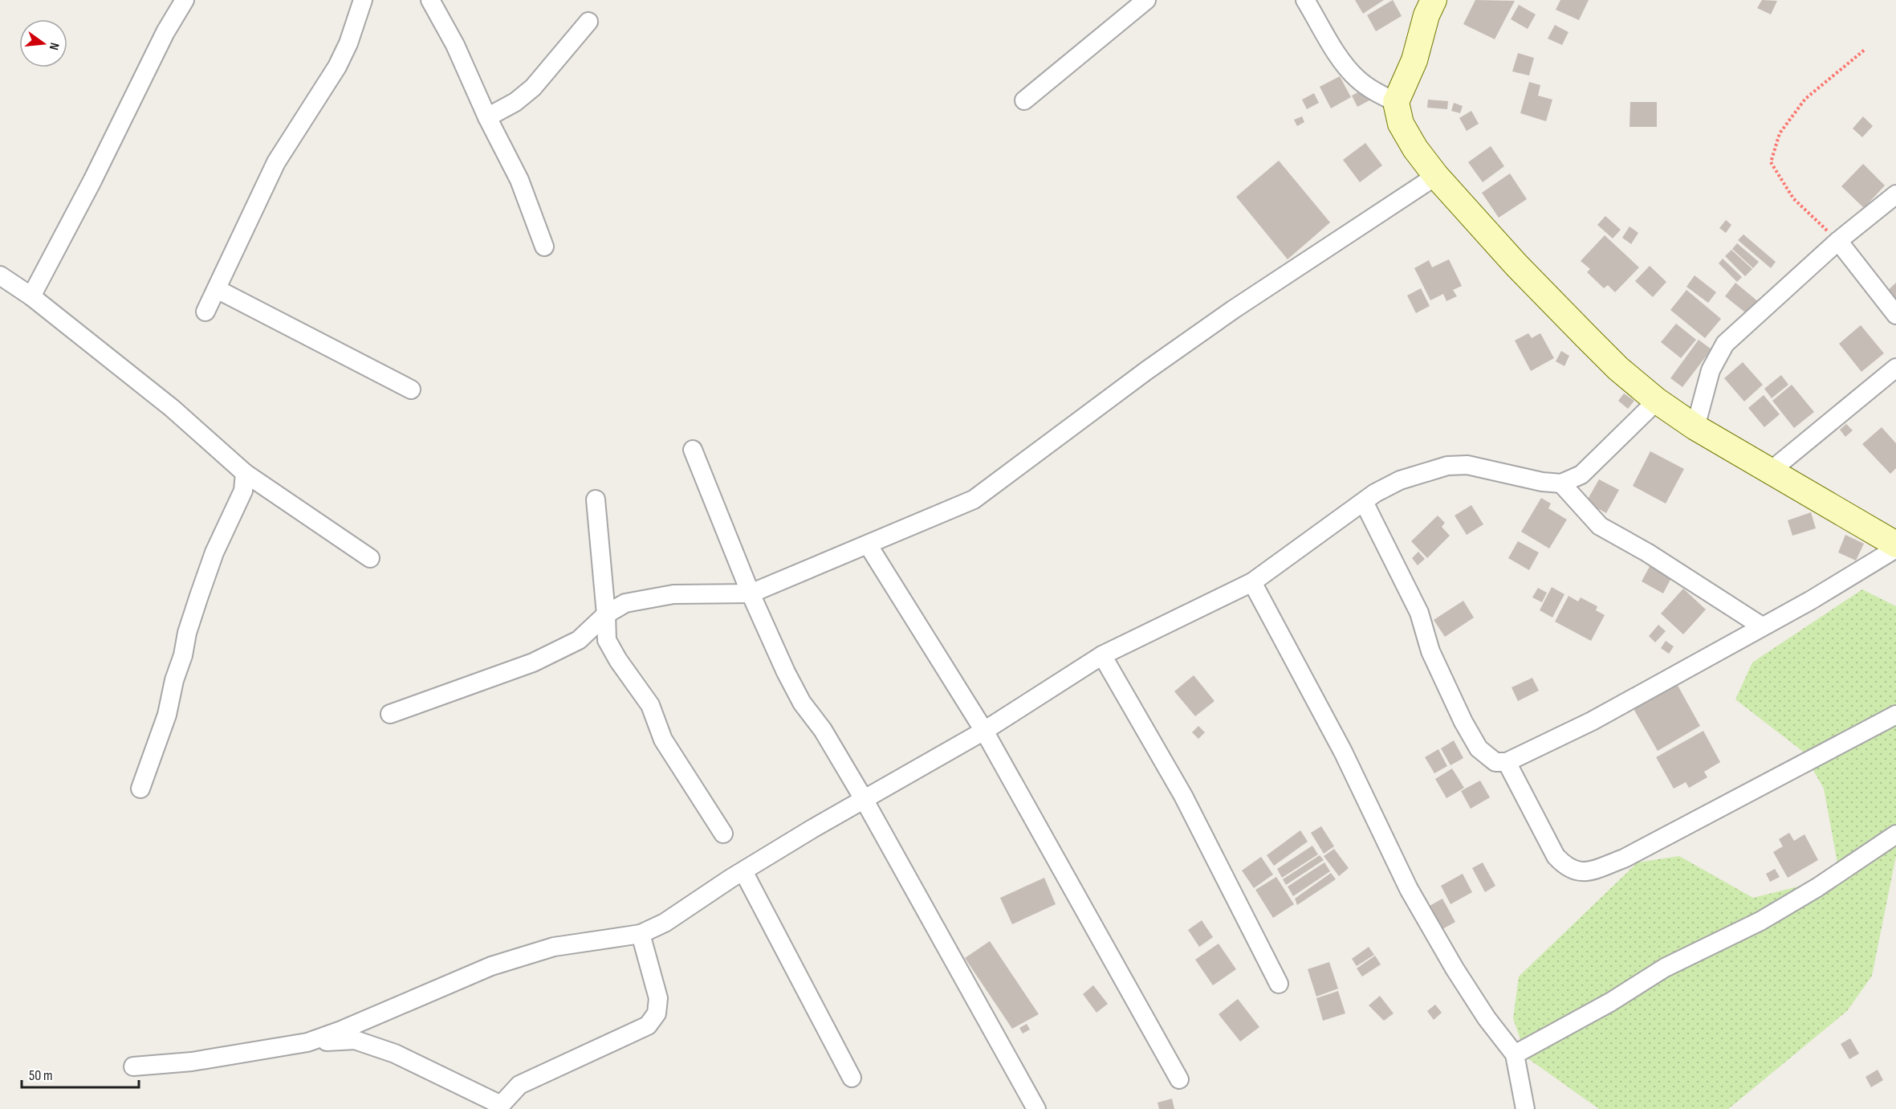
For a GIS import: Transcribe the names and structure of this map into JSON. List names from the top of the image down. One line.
{"scale_bar":"50 m","north":"right"}
